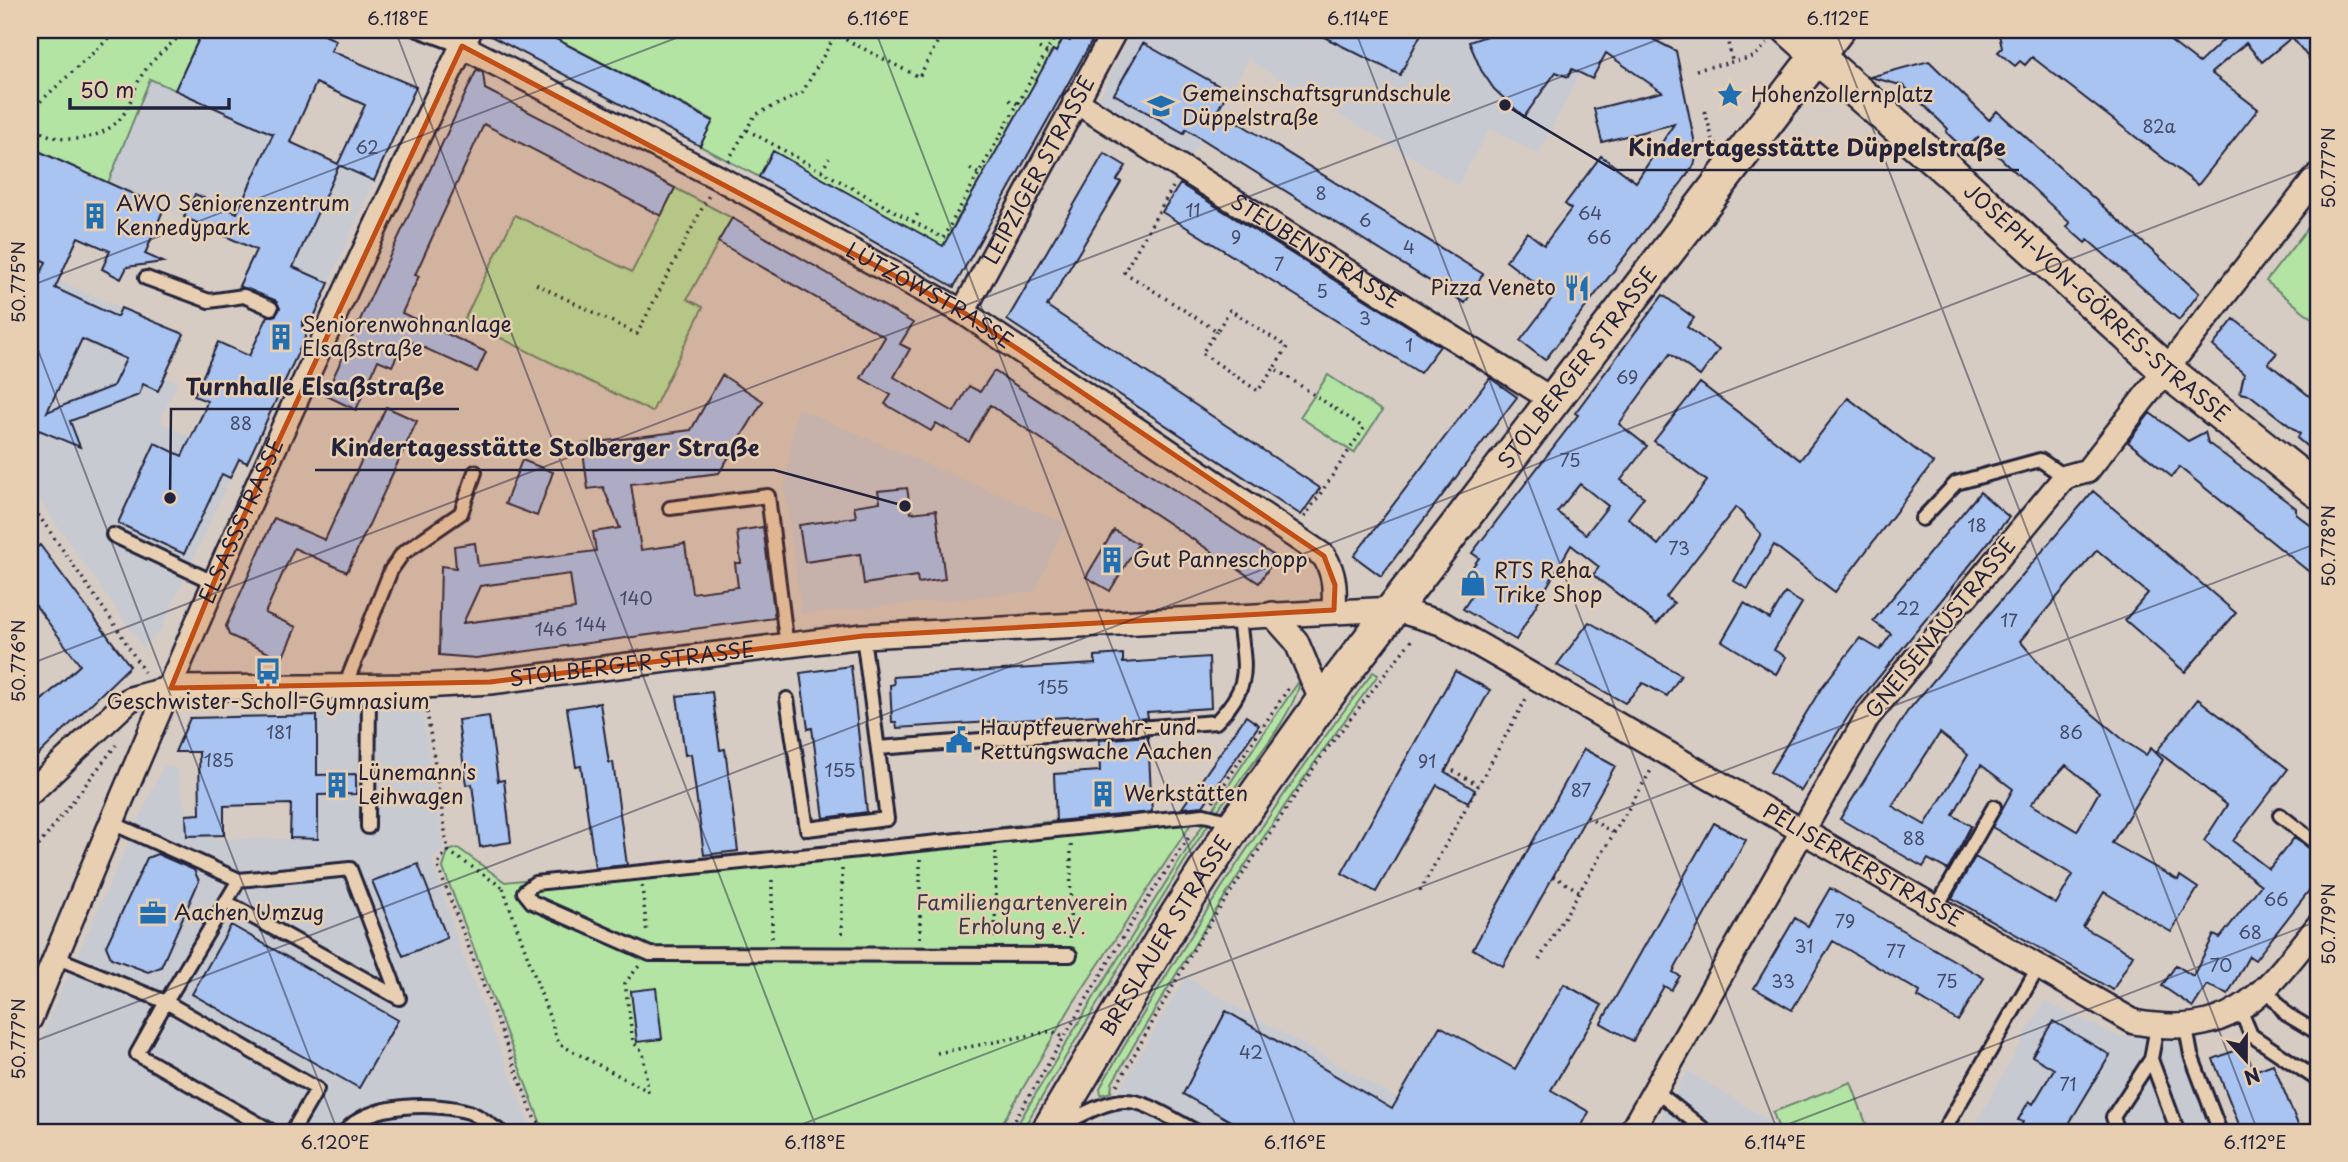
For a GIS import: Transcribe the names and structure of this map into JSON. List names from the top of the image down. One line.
{"streets":{"main road":["JOSEPH-VON-GÖRRES-STRASSE","STOLBERGER STRASSE","BRESLAUER STRASSE"],"street":["LEIPZIGER STRASSE","STEUBENSTRASSE","LÜTZOWSTRASSE","ELSASSSTRASSE","GNEISENAUSTRASSE","PELISERKERSTRASSE"]},"crossings":[["LEIPZIGER STRASSE","STEUBENSTRASSE"],["LEIPZIGER STRASSE","LÜTZOWSTRASSE"],["STEUBENSTRASSE","STOLBERGER STRASSE"],["LÜTZOWSTRASSE","STOLBERGER STRASSE"],["LÜTZOWSTRASSE","ELSASSSTRASSE"],["JOSEPH-VON-GÖRRES-STRASSE","STOLBERGER STRASSE"],["JOSEPH-VON-GÖRRES-STRASSE","GNEISENAUSTRASSE"],["STOLBERGER STRASSE","ELSASSSTRASSE"],["STOLBERGER STRASSE","PELISERKERSTRASSE"],["STOLBERGER STRASSE","BRESLAUER STRASSE"],["GNEISENAUSTRASSE","PELISERKERSTRASSE"],["PELISERKERSTRASSE","BRESLAUER STRASSE"]],"parks":["Familiengartenverein Erholung e.V."],"places":{"place":["Hohenzollernplatz"],"other":["Kindertagesstätte Düppelstraße","Turnhalle Elsaßstraße","Kindertagesstätte Stolberger Straße"],"school or university":["Gemeinschaftsgrundschule Düppelstraße"],"building":["AWO Seniorenzentrum Kennedypark","Seniorenwohnanlage Elsaßstraße","Gut Panneschopp","Lünemann's Leihwagen","Werkstätten"],"restaurant":["Pizza Veneto"],"shop":["RTS Reha Trike Shop"],"bus stop":["Geschwister-Scholl-Gymnasium"],"public building":["Hauptfeuerwehr- und Rettungswache Aachen"],"office":["Aachen Umzug"]},"house_numbers":["82a","62","8","11","64","6","9","66","4","7","5","3","1","69","88","75","18","73","140","22","17","144","146","155","181","86","185","91","155","87","88","66","79","68","31","77","70","33","75","42","71"],"scale_bar":"50 m","north":"bottom","coordinates":["6.118°E","6.116°E","6.114°E","6.112°E","50.777°N","50.775°N","50.778°N","50.776°N","50.779°N","6.120°E"]}
